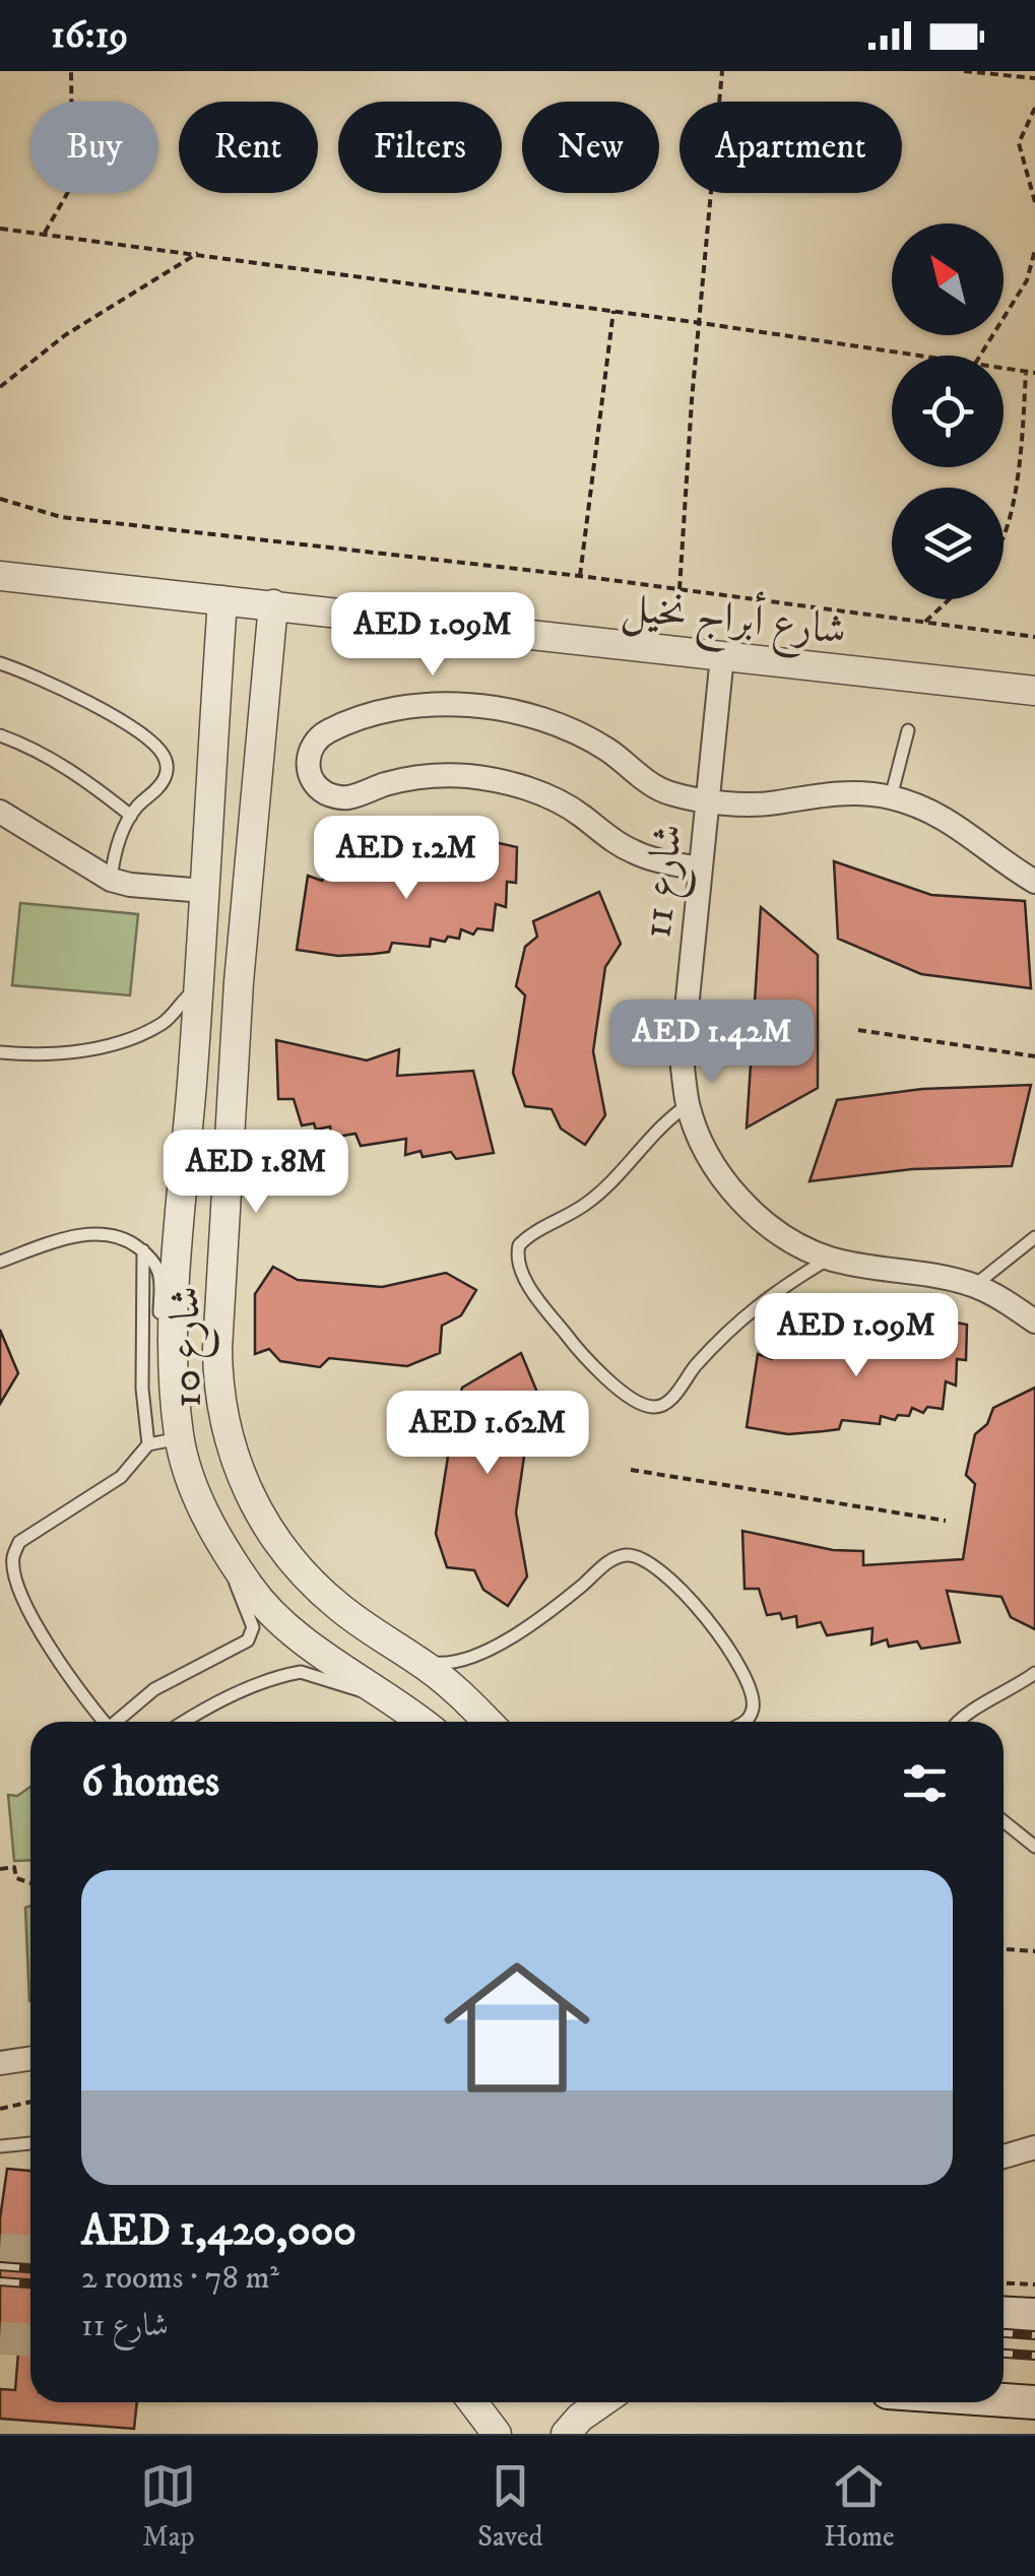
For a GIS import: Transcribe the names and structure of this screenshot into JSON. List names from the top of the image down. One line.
{"streets":{"street":["شارع أبراج نخيل","شارع 11","شارع 10"]},"crossings":[["شارع أبراج نخيل","شارع 11"],["شارع أبراج نخيل","شارع 10"]],"north":"top left","page":{"status":"16:19","chip":["Buy","Rent","Filters","New","Apartment"],"price":["AED 1.09M","AED 1.2M","AED 1.42M","AED 1.8M","AED 1.09M","AED 1.62M"],"heading":"6 homes","list":[{"name":"AED 1,420,000","note":"2 rooms · 78 m² · شارع 11"}],"tabs":["Map","Saved","Home"]}}
